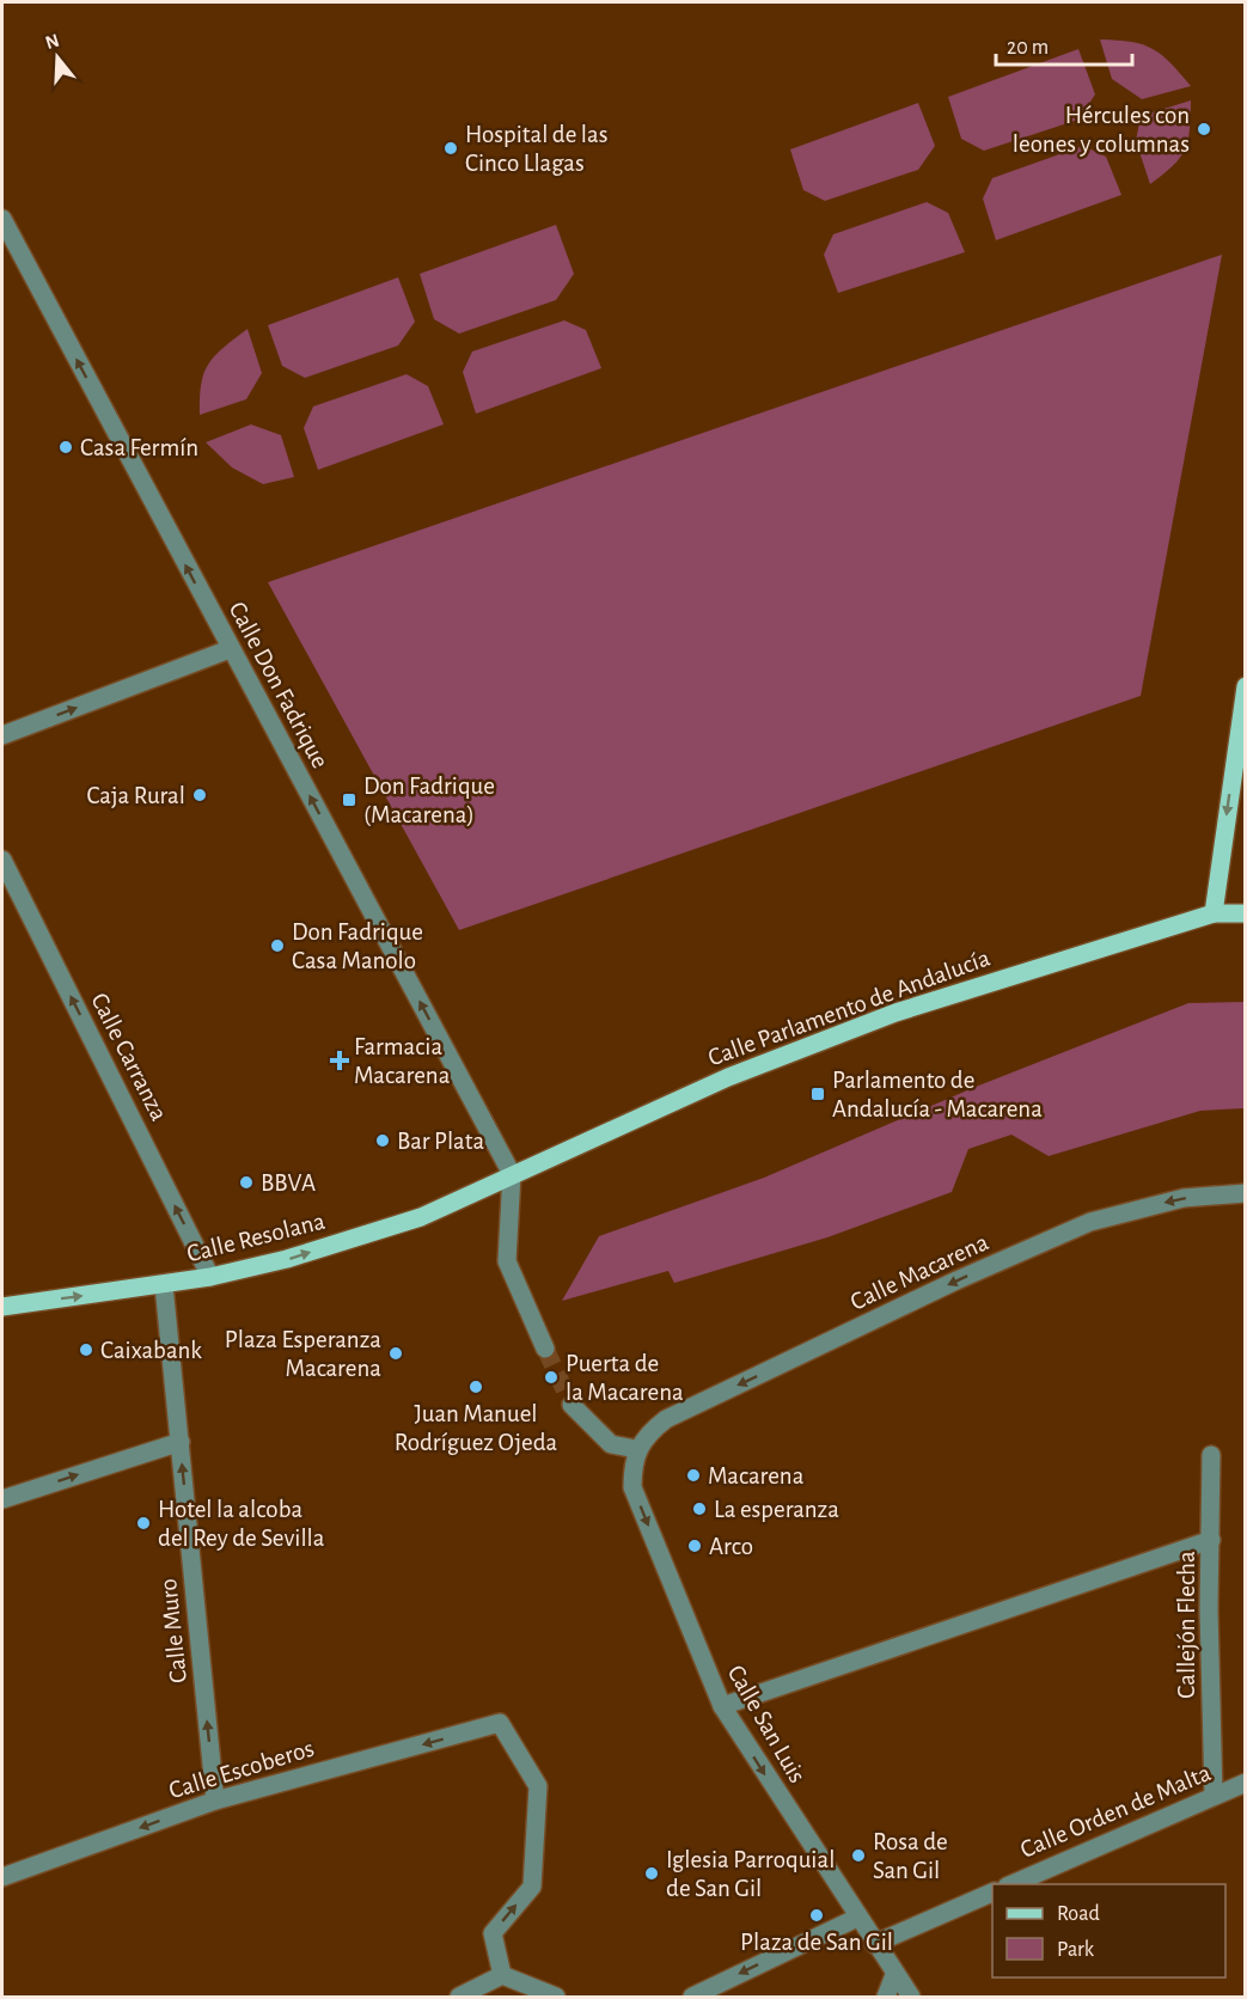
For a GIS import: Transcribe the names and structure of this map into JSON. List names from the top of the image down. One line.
{"streets":{"main road":["Calle Parlamento de Andalucía","Calle Resolana"],"street":["Calle Don Fadrique","Calle Carranza","Calle Macarena","Callejón Flecha","Calle Muro","Calle San Luis","Calle Escoberos","Calle Orden de Malta"]},"crossings":[["Calle Don Fadrique","Calle Parlamento de Andalucía"],["Calle Don Fadrique","Calle Resolana"],["Calle Parlamento de Andalucía","Calle Resolana"],["Calle Carranza","Calle Resolana"],["Calle Resolana","Calle Muro"],["Calle Macarena","Calle San Luis"],["Callejón Flecha","Calle Orden de Malta"],["Calle Muro","Calle Escoberos"]],"one_way":["Calle Don Fadrique","Calle Carranza","Calle Resolana","Calle Macarena","Calle Muro","Calle San Luis"],"places":{"other":["Hércules con leones y columnas","Hospital de las Cinco Llagas","Casa Fermín","Caja Rural","Don Fadrique Casa Manolo","Bar Plata","BBVA","Caixabank","Plaza Esperanza Macarena","Puerta de la Macarena","Juan Manuel Rodríguez Ojeda","Macarena","La esperanza","Hotel la alcoba del Rey de Sevilla","Arco","Rosa de San Gil","Iglesia Parroquial de San Gil","Plaza de San Gil"],"transit":["Don Fadrique (Macarena)","Parlamento de Andalucía - Macarena"],"health":["Farmacia Macarena"]},"legend":["Road","Park"],"scale_bar":"20 m","north":"top"}
